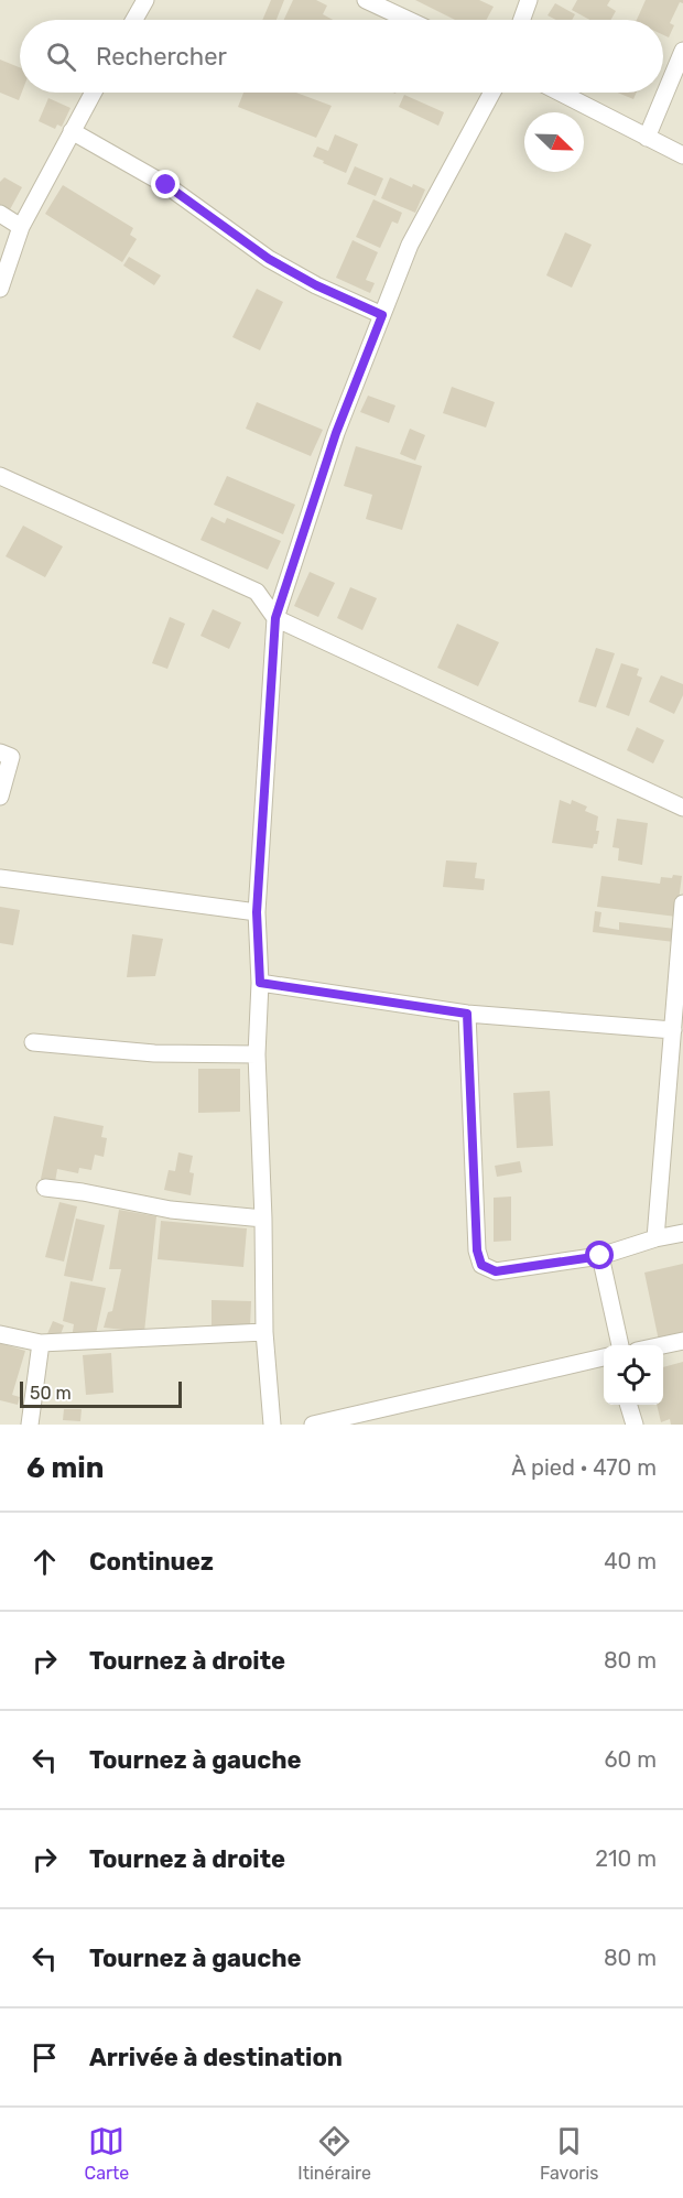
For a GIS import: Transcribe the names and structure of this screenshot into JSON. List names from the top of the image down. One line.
{"scale_bar":"50 m","north":"bottom right","page":{"search":"Rechercher","scale":"50 m","heading":["6 min","À pied · 470 m"],"list":[["Continuez","40 m"],["Tournez à droite","80 m"],["Tournez à gauche","60 m"],["Tournez à droite","210 m"],["Tournez à gauche","80 m"],"Arrivée à destination"],"nav":["Carte","Itinéraire","Favoris"]}}
